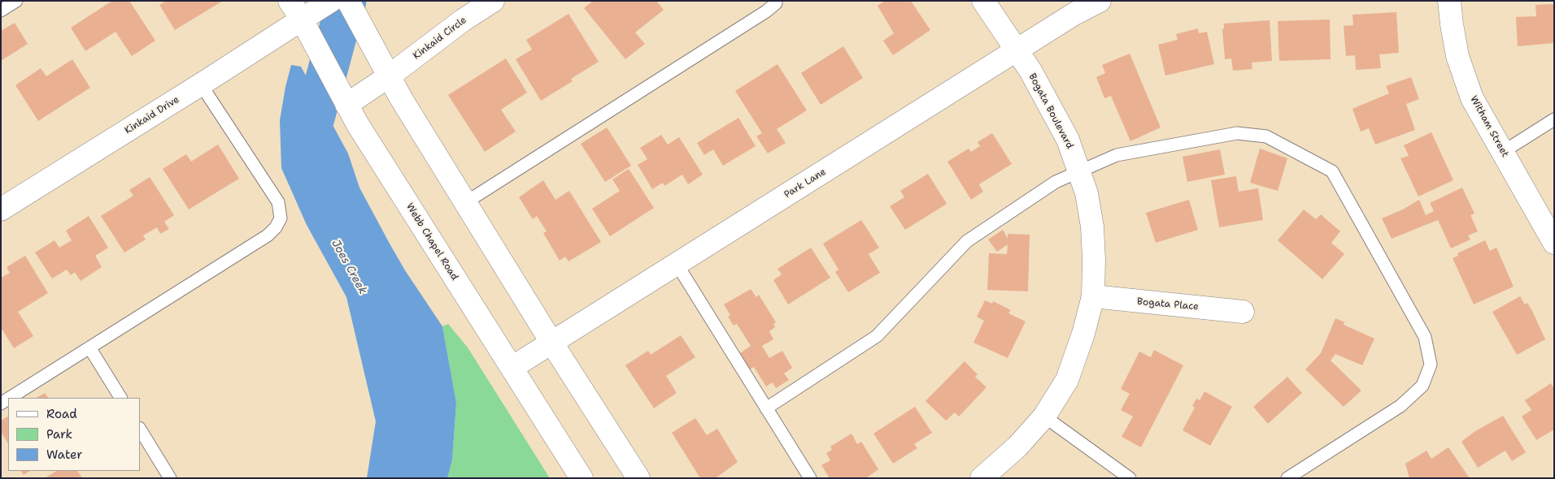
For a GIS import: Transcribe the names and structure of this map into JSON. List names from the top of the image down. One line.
{"streets":{"street":["Kinkaid Circle","Bogata Boulevard","Kinkaid Drive","Witham Street","Park Lane","Webb Chapel Road","Bogata Place"]},"crossings":[["Kinkaid Circle","Webb Chapel Road"],["Bogata Boulevard","Park Lane"],["Bogata Boulevard","Bogata Place"],["Kinkaid Drive","Webb Chapel Road"],["Park Lane","Webb Chapel Road"]],"water":["Joes Creek"],"legend":["Road","Park","Water"]}
